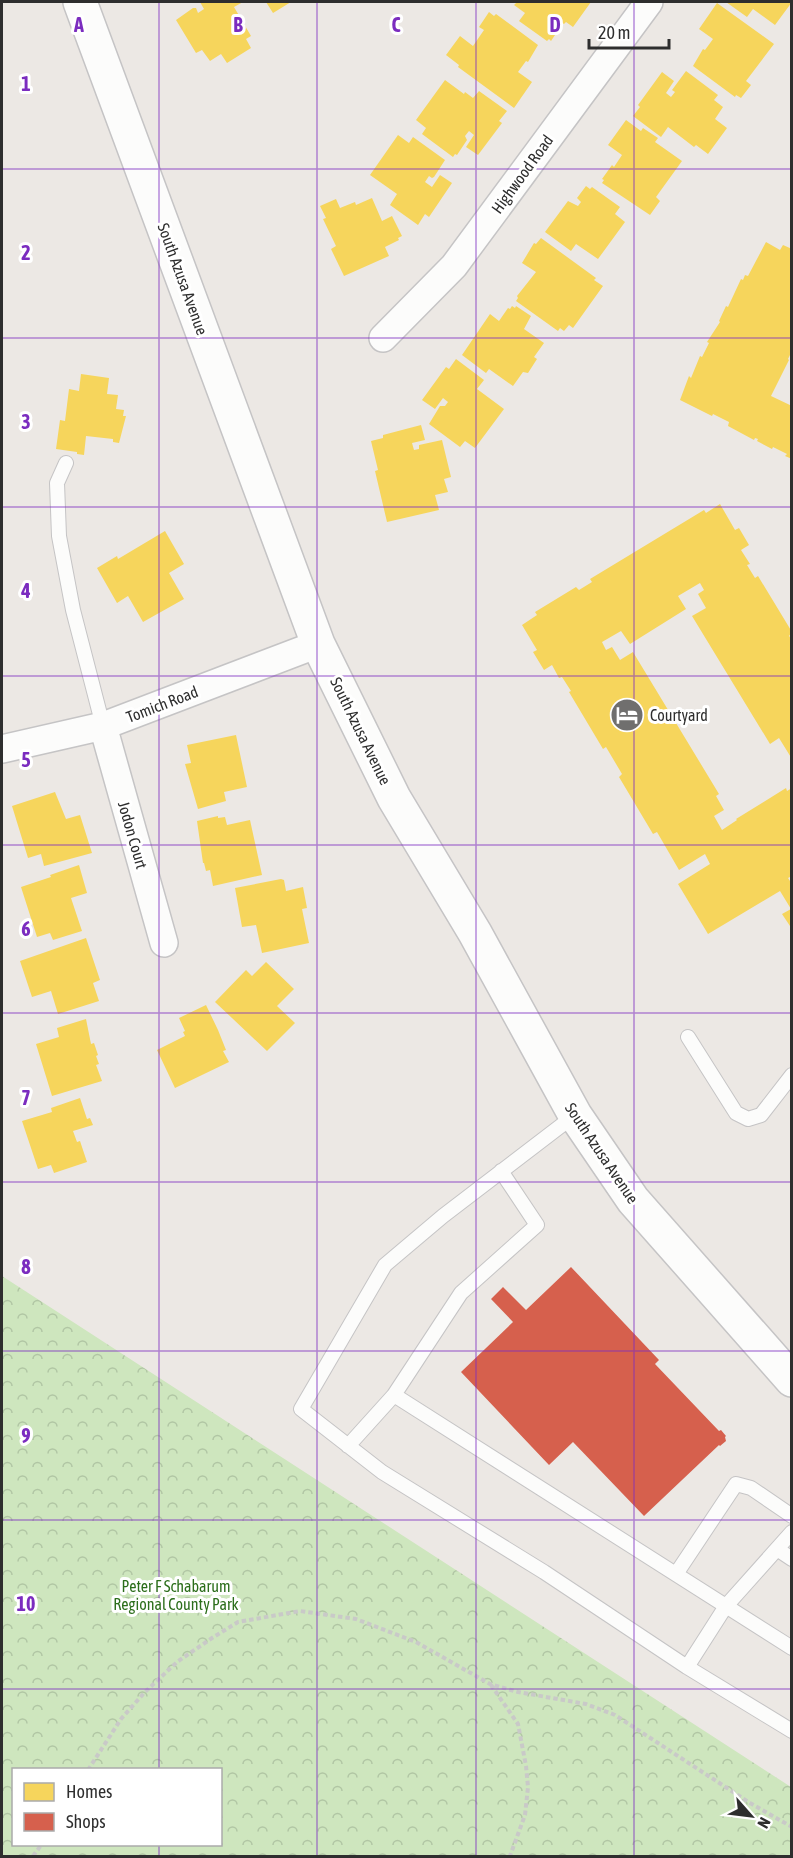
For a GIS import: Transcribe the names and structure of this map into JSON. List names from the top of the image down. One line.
{"streets":{"street":["Highwood Road","South Azusa Avenue","Tomich Road","Jodon Court"]},"crossings":[["South Azusa Avenue","Tomich Road"],["Tomich Road","Jodon Court"]],"parks":["Peter F Schabarum Regional County Park"],"places":{"hotel":["Courtyard"]},"legend":["Homes","Shops"],"scale_bar":"20 m","north":"bottom right","grid":{"columns":["A","B","C","D"],"rows":["1","2","3","4","5","6","7","8","9","10"]}}
